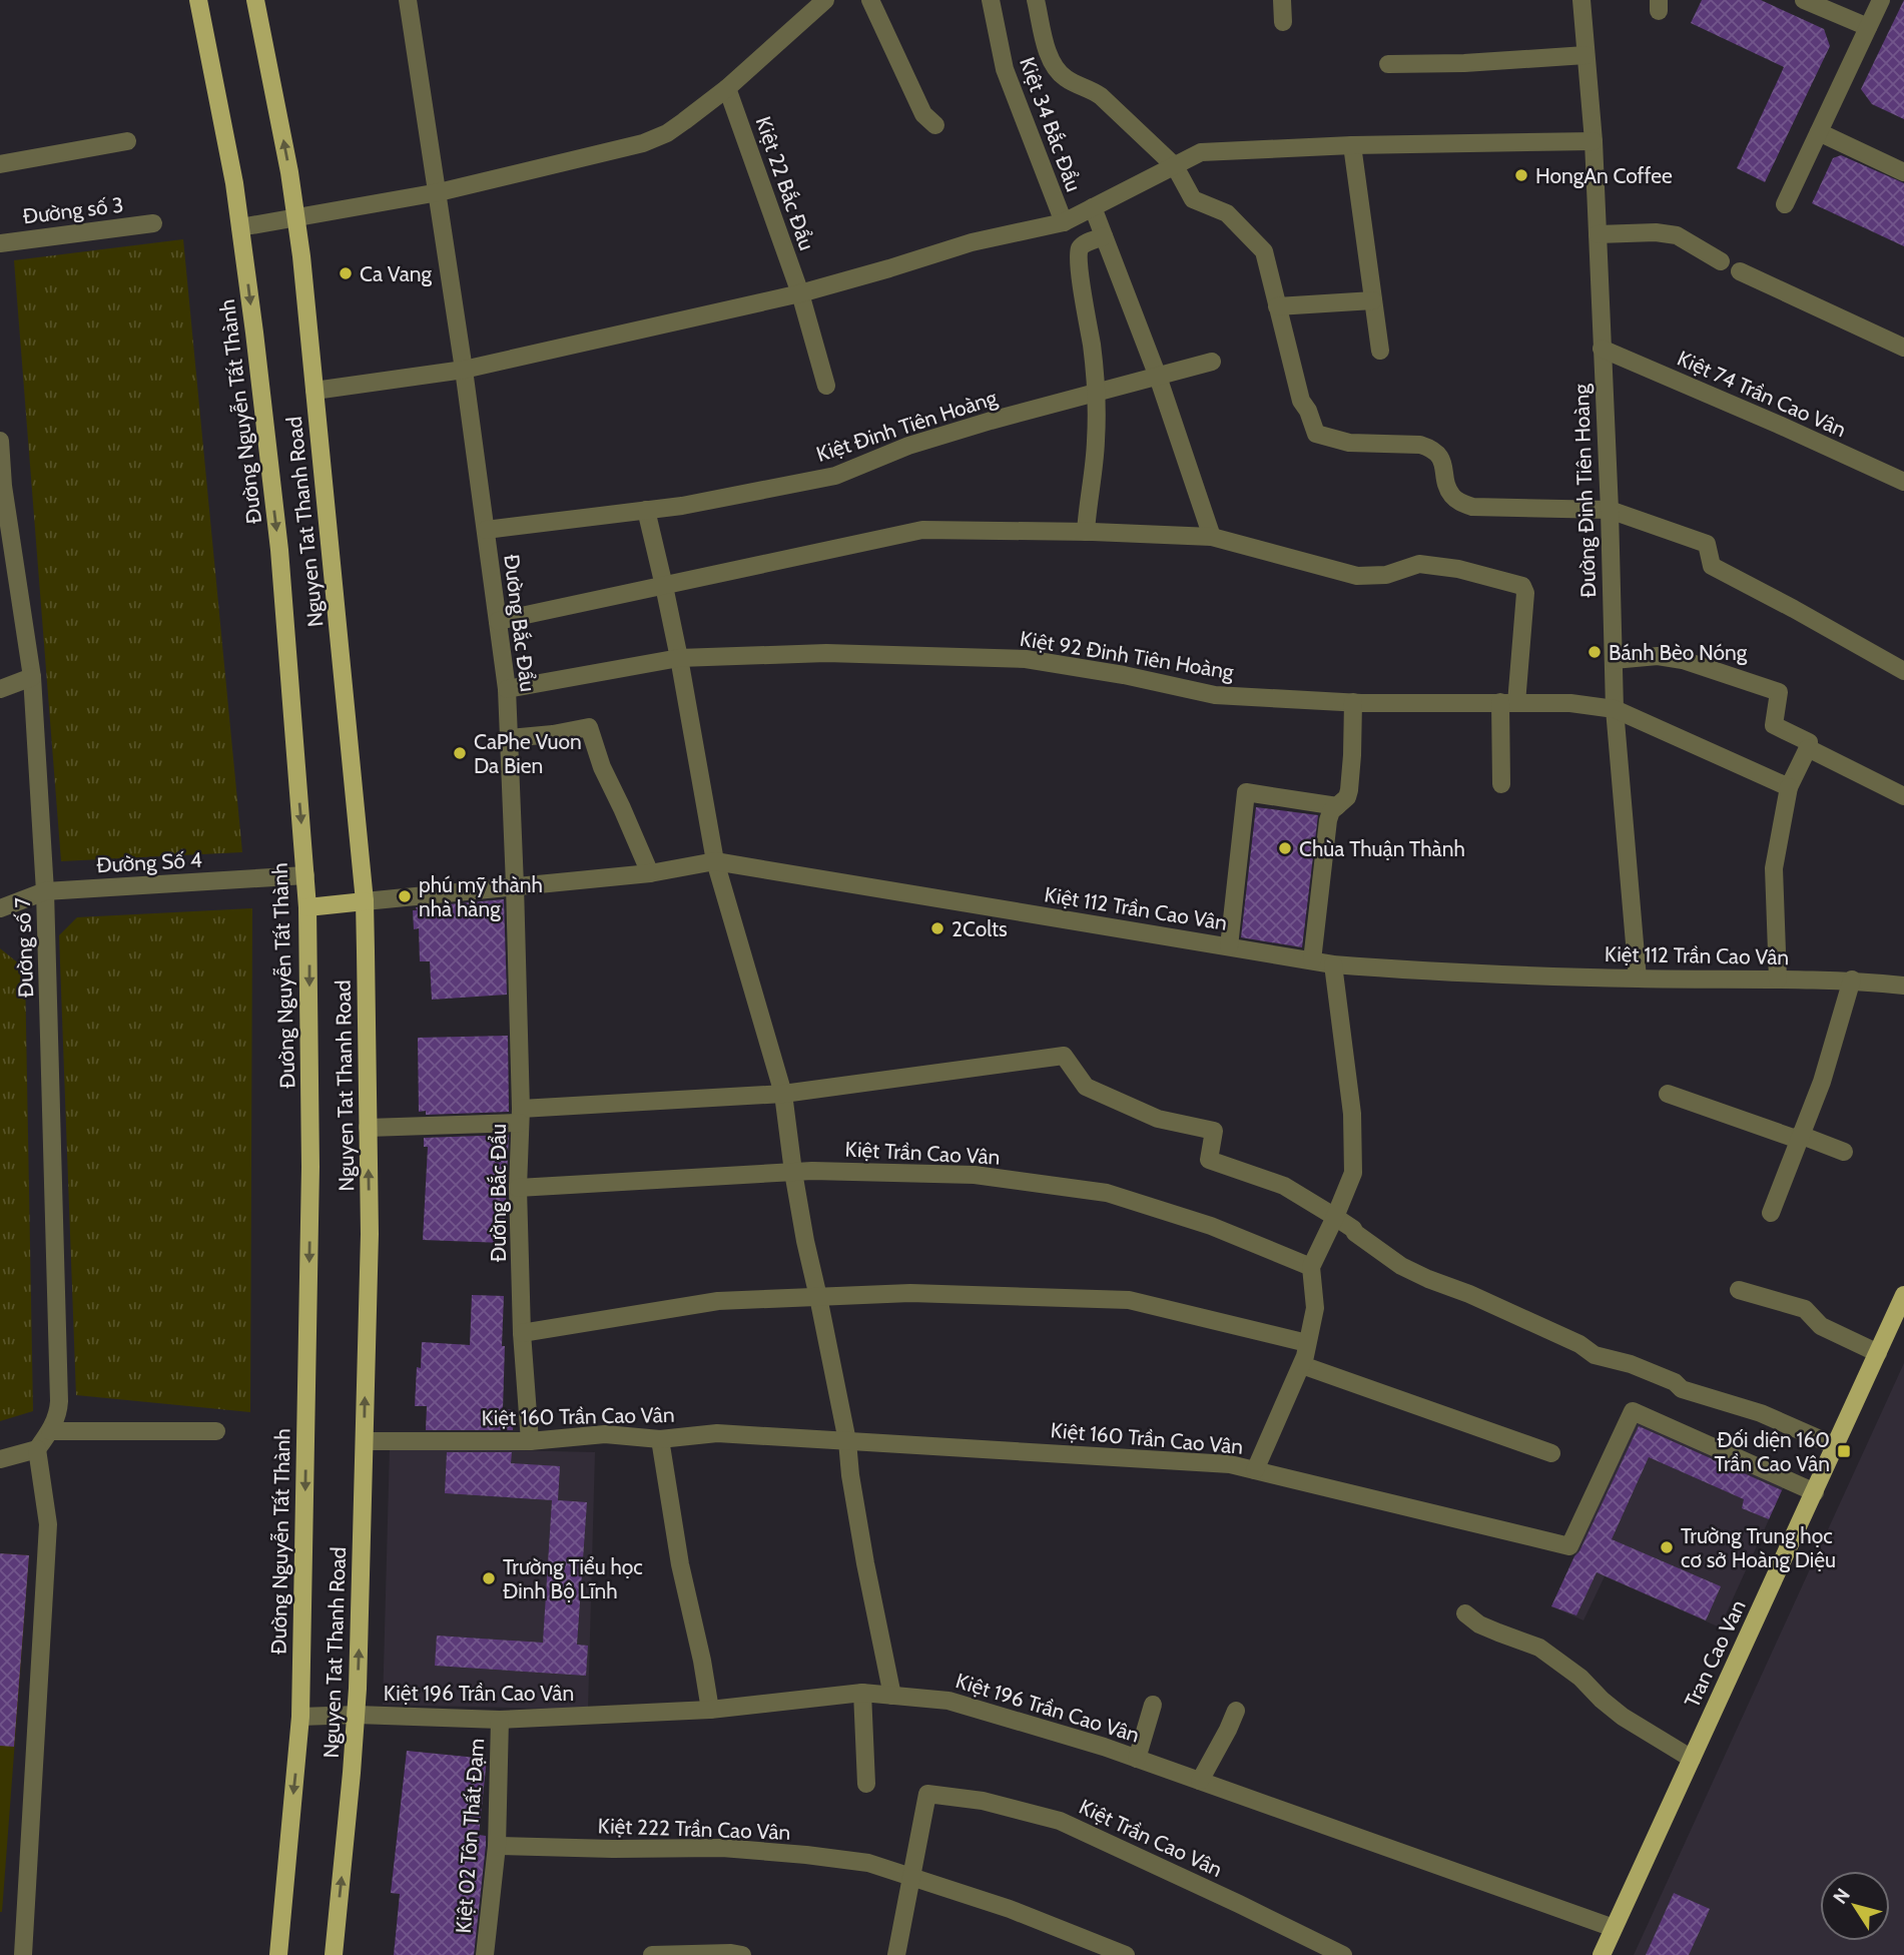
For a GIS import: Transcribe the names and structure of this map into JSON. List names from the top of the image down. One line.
{"streets":{"main road":["Đường Nguyễn Tất Thành","Nguyen Tat Thanh Road","Tran Cao Van"],"street":["Kiệt 34 Bắc Đẩu","Kiệt 22 Bắc Đẩu","Đường số 3","Kiệt 74 Trần Cao Vân","Kiệt Đinh Tiên Hoàng","Đường Đinh Tiên Hoàng","Đường Bắc Đẩu","Kiệt 92 Đinh Tiên Hoàng","Đường Số 4","Kiệt 112 Trần Cao Vân","Đường số 7","Kiệt Trần Cao Vân","Kiệt 160 Trần Cao Vân","Kiệt 196 Trần Cao Vân","Kiệt 222 Trần Cao Vân","Kiệt 02 Tôn Thất Đạm"]},"crossings":[["Kiệt 74 Trần Cao Vân","Đường Đinh Tiên Hoàng"],["Đường Nguyễn Tất Thành","Đường Số 4"],["Đường Nguyễn Tất Thành","Kiệt 196 Trần Cao Vân"],["Kiệt Đinh Tiên Hoàng","Đường Bắc Đẩu"],["Đường Đinh Tiên Hoàng","Kiệt 92 Đinh Tiên Hoàng"],["Đường Đinh Tiên Hoàng","Kiệt 112 Trần Cao Vân"],["Nguyen Tat Thanh Road","Kiệt 112 Trần Cao Vân"],["Nguyen Tat Thanh Road","Kiệt 160 Trần Cao Vân"],["Nguyen Tat Thanh Road","Kiệt 196 Trần Cao Vân"],["Đường Bắc Đẩu","Kiệt 92 Đinh Tiên Hoàng"],["Đường Bắc Đẩu","Kiệt 112 Trần Cao Vân"],["Đường Bắc Đẩu","Kiệt Trần Cao Vân"],["Đường Bắc Đẩu","Kiệt 160 Trần Cao Vân"],["Đường Số 4","Đường số 7"],["Kiệt Trần Cao Vân","Kiệt 222 Trần Cao Vân"],["Kiệt 160 Trần Cao Vân","Tran Cao Van"],["Tran Cao Van","Kiệt 196 Trần Cao Vân"],["Kiệt 196 Trần Cao Vân","Kiệt 02 Tôn Thất Đạm"],["Kiệt 222 Trần Cao Vân","Kiệt 02 Tôn Thất Đạm"]],"one_way":["Đường Nguyễn Tất Thành","Nguyen Tat Thanh Road"],"places":{"other":["HongAn Coffee","Ca Vang","Bánh Bèo Nóng","CaPhe Vuon Da Bien","Chùa Thuận Thành","phú mỹ thành nhà hàng","2Colts","Trường Trung học cơ sở Hoàng Diệu","Trường Tiểu học Đinh Bộ Lĩnh"],"transit":["Đối diện 160 Trần Cao Vân"]},"north":"top left"}
